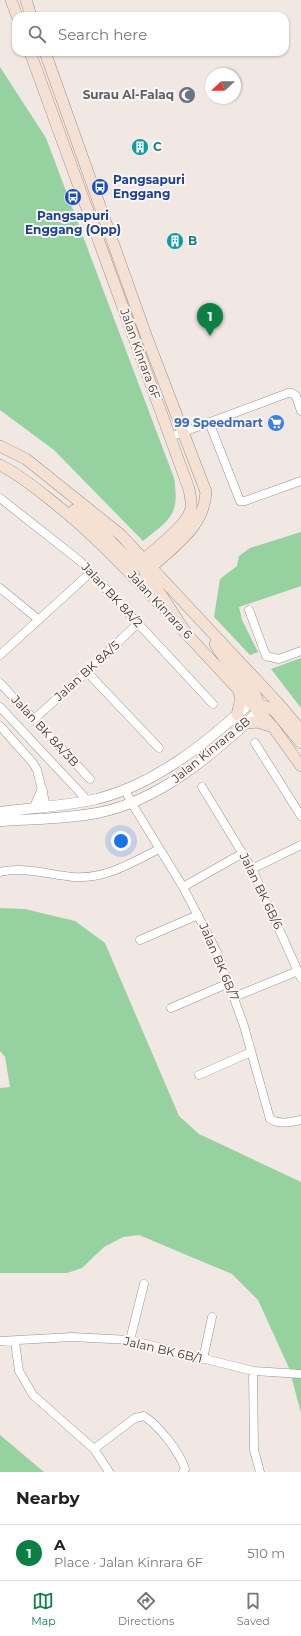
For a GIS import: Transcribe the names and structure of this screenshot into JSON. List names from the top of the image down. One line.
{"streets":{"main road":["Jalan Kinrara 6F","Jalan Kinrara 6"],"street":["Jalan BK 8A/2","Jalan BK 8A/5","Jalan BK 8A/3B","Jalan Kinrara 6B","Jalan BK 6B/6","Jalan BK 6B/7","Jalan BK 6B/1"]},"crossings":[["Jalan Kinrara 6F","Jalan Kinrara 6"],["Jalan BK 8A/2","Jalan BK 8A/5"],["Jalan Kinrara 6","Jalan Kinrara 6B"],["Jalan BK 8A/5","Jalan BK 8A/3B"],["Jalan Kinrara 6B","Jalan BK 6B/7"]],"places":{"mosque":["Surau Al-Falaq"],"building":["C","B"],"bus stop":["Pangsapuri Enggang","Pangsapuri Enggang (Opp)"],"supermarket":["99 Speedmart"]},"north":"left","page":{"search":"Search here","pins":"1","heading":"Nearby","list":[{"mark":"1","name":"A","note":"Place · Jalan Kinrara 6F","value":"510 m"}],"nav":["Map","Directions","Saved"]}}
